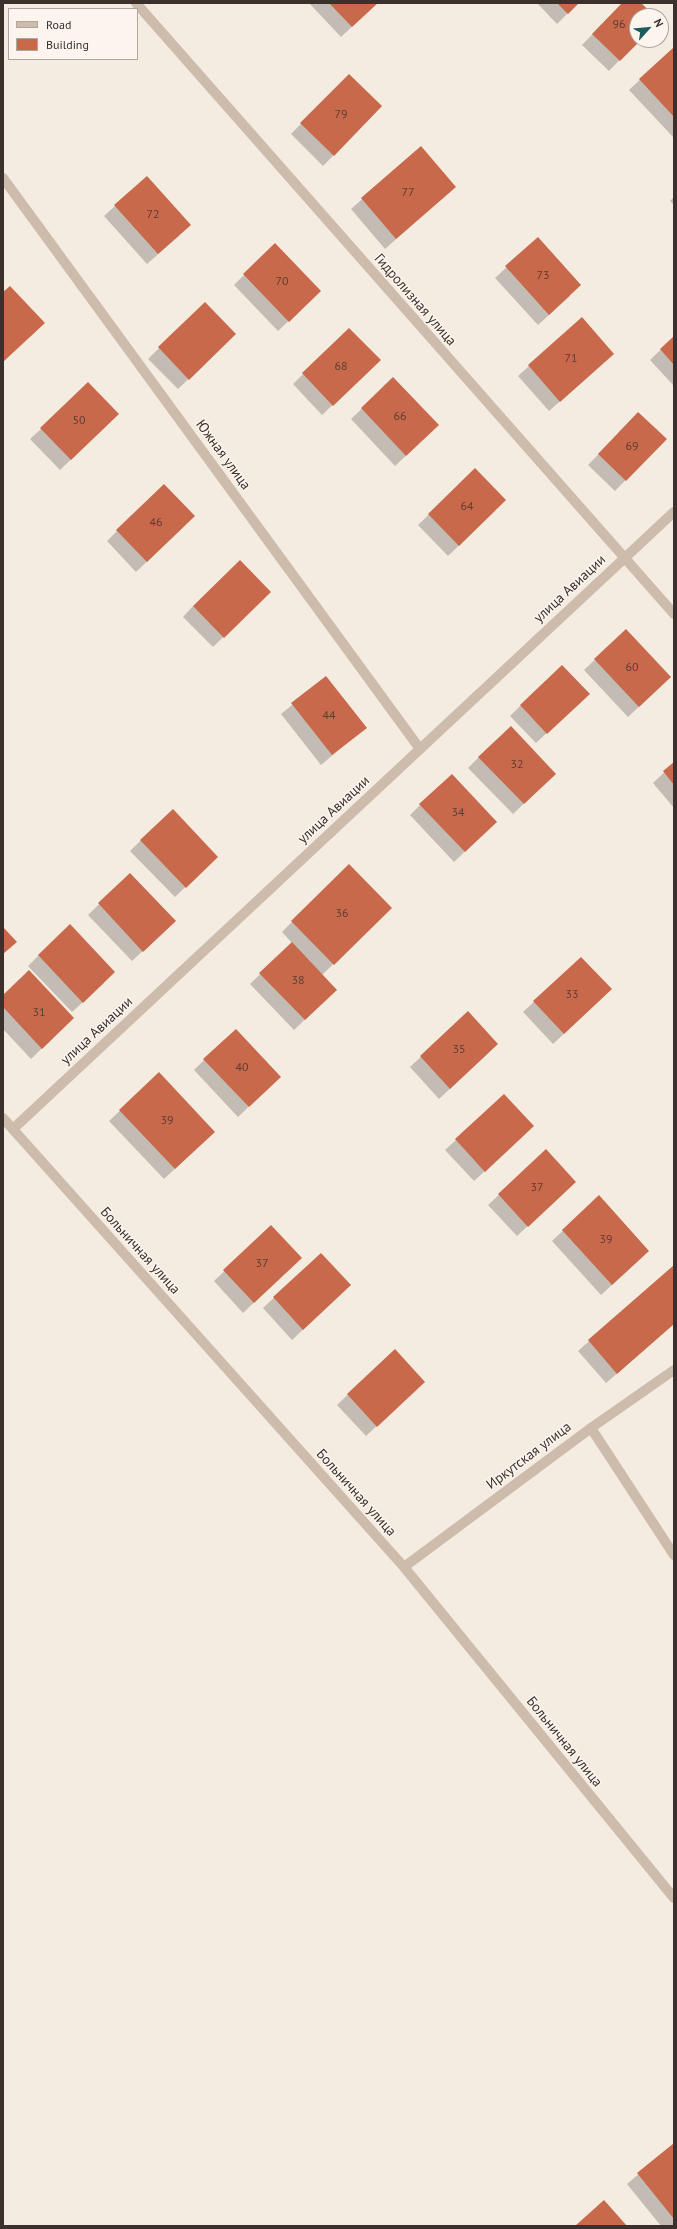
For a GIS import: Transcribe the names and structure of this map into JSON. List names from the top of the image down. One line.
{"streets":{"street":["Гидролизная улица","Южная улица","улица Авиации","Больничная улица","Иркутская улица"]},"crossings":[["Гидролизная улица","улица Авиации"],["Южная улица","улица Авиации"],["улица Авиации","Больничная улица"],["Больничная улица","Иркутская улица"]],"house_numbers":["96","79","77","72","73","70","71","68","66","50","69","64","46","60","44","32","34","36","38","33","31","35","40","39","37","39","37"],"legend":["Road","Building"],"north":"top right"}
